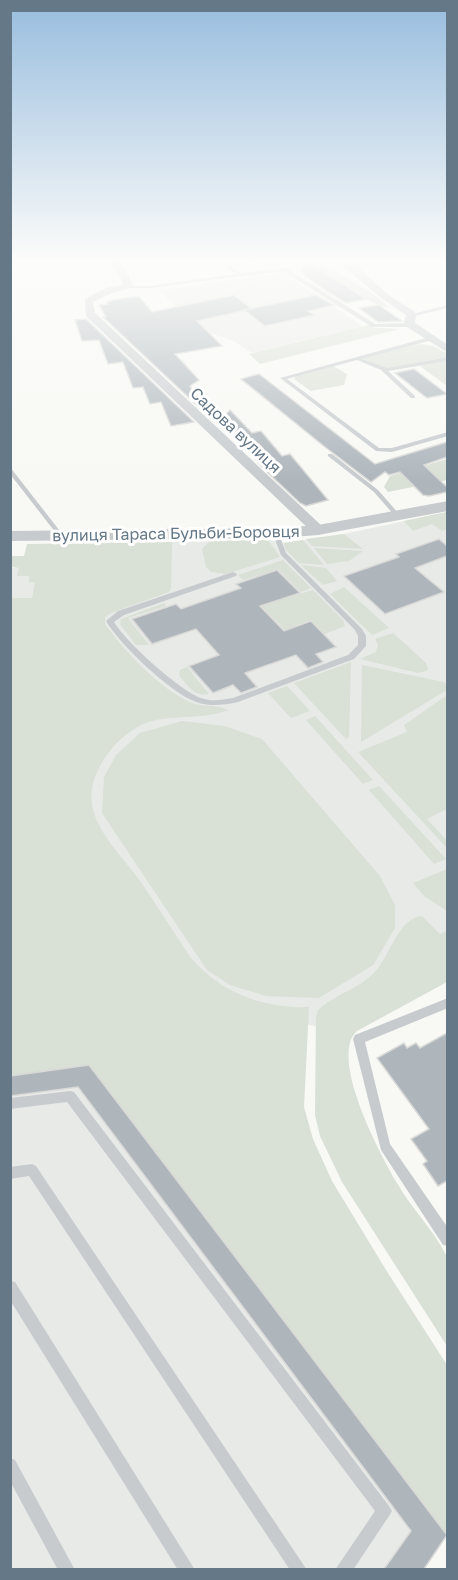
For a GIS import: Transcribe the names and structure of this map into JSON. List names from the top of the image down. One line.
{"streets":{"street":["Садова вулиця","вулиця Тараса Бульби-Боровця"]},"crossings":[["Садова вулиця","вулиця Тараса Бульби-Боровця"]]}
